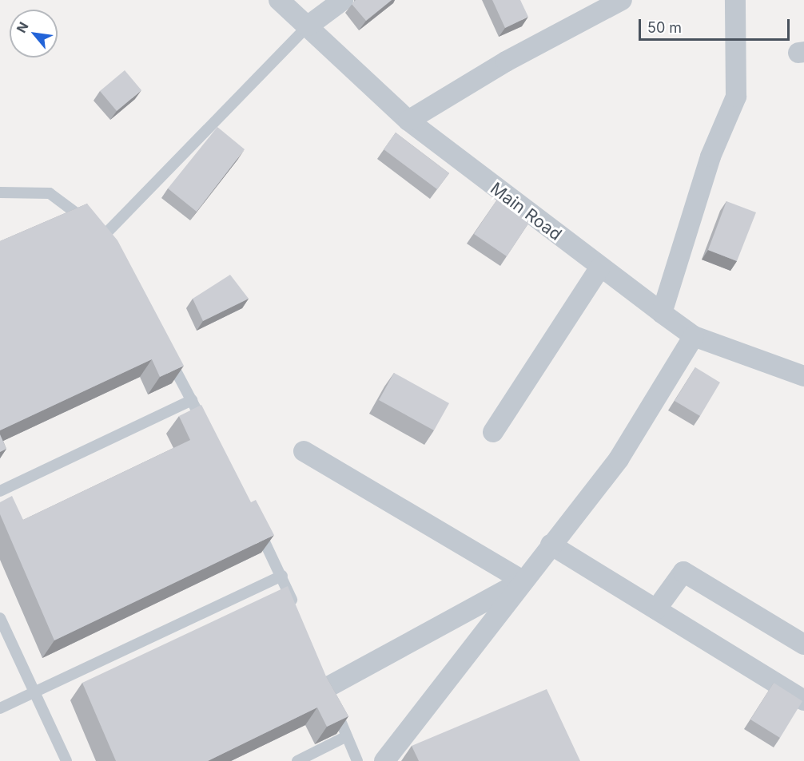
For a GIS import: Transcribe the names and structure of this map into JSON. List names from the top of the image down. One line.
{"streets":{"street":["Main Road"]},"scale_bar":"50 m","north":"top left"}
